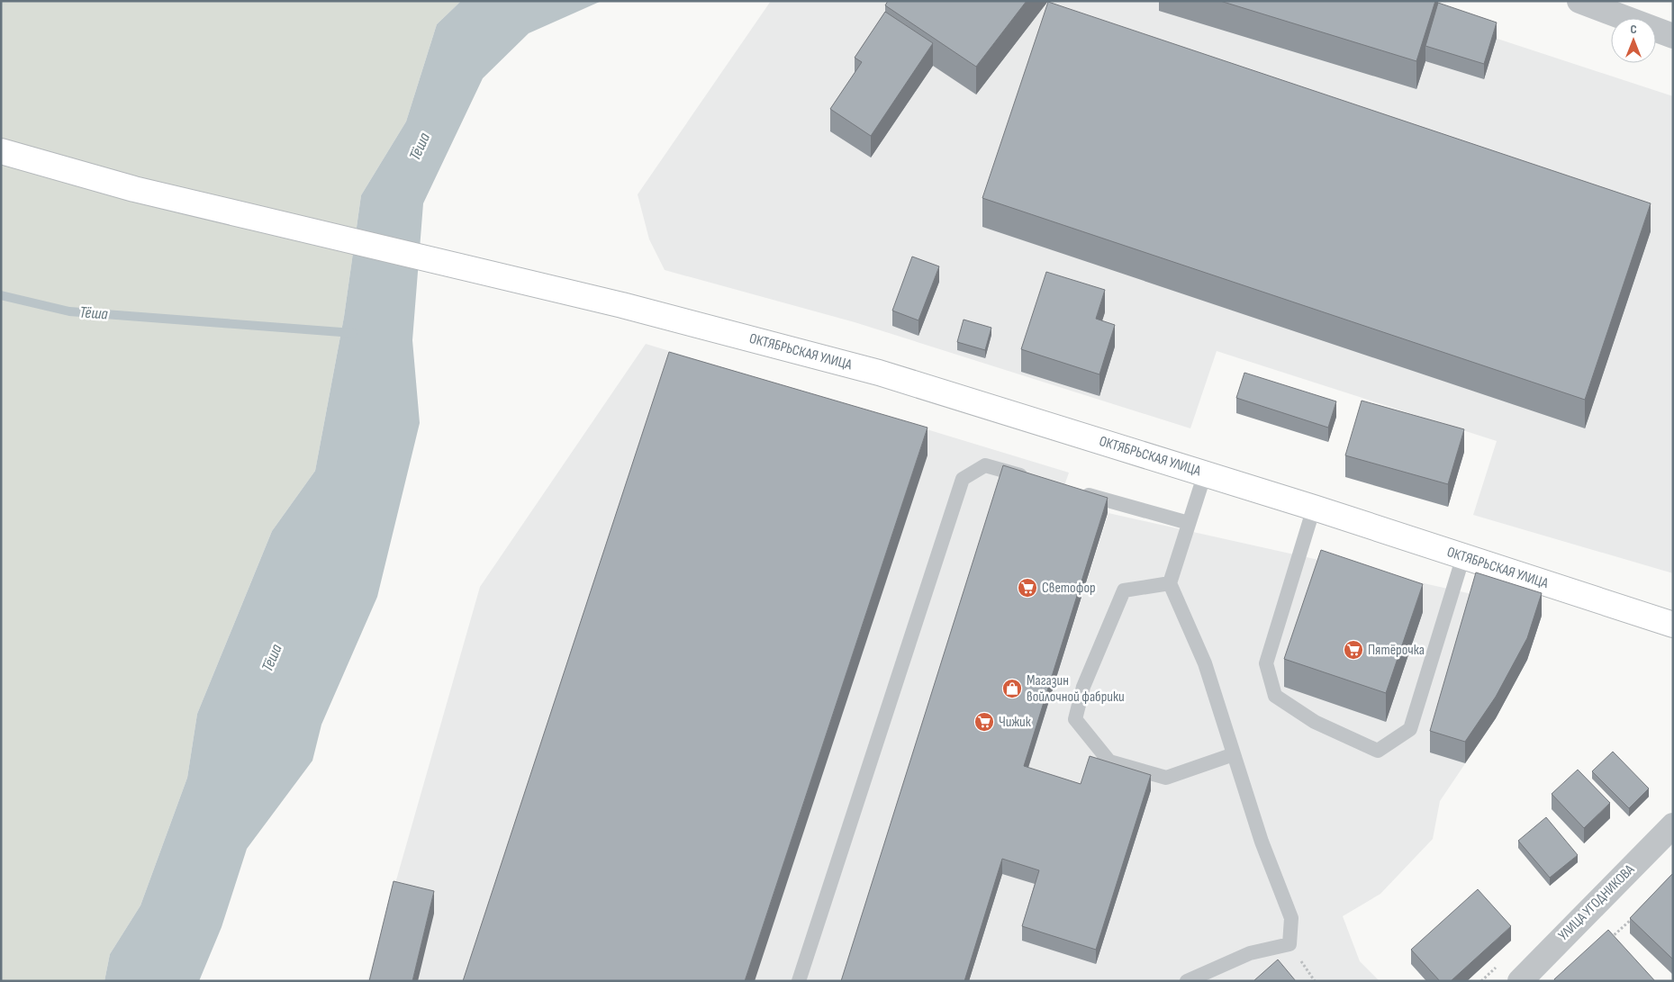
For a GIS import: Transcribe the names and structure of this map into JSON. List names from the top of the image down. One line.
{"streets":{"main road":["ОКТЯБРЬСКАЯ УЛИЦА"],"street":["УЛИЦА УГОДНИКОВА"]},"water":["Тёша"],"places":{"supermarket":["Светофор","Пятёрочка","Чижик"],"shop":["Магазин войлочной фабрики"]},"north":"top"}
